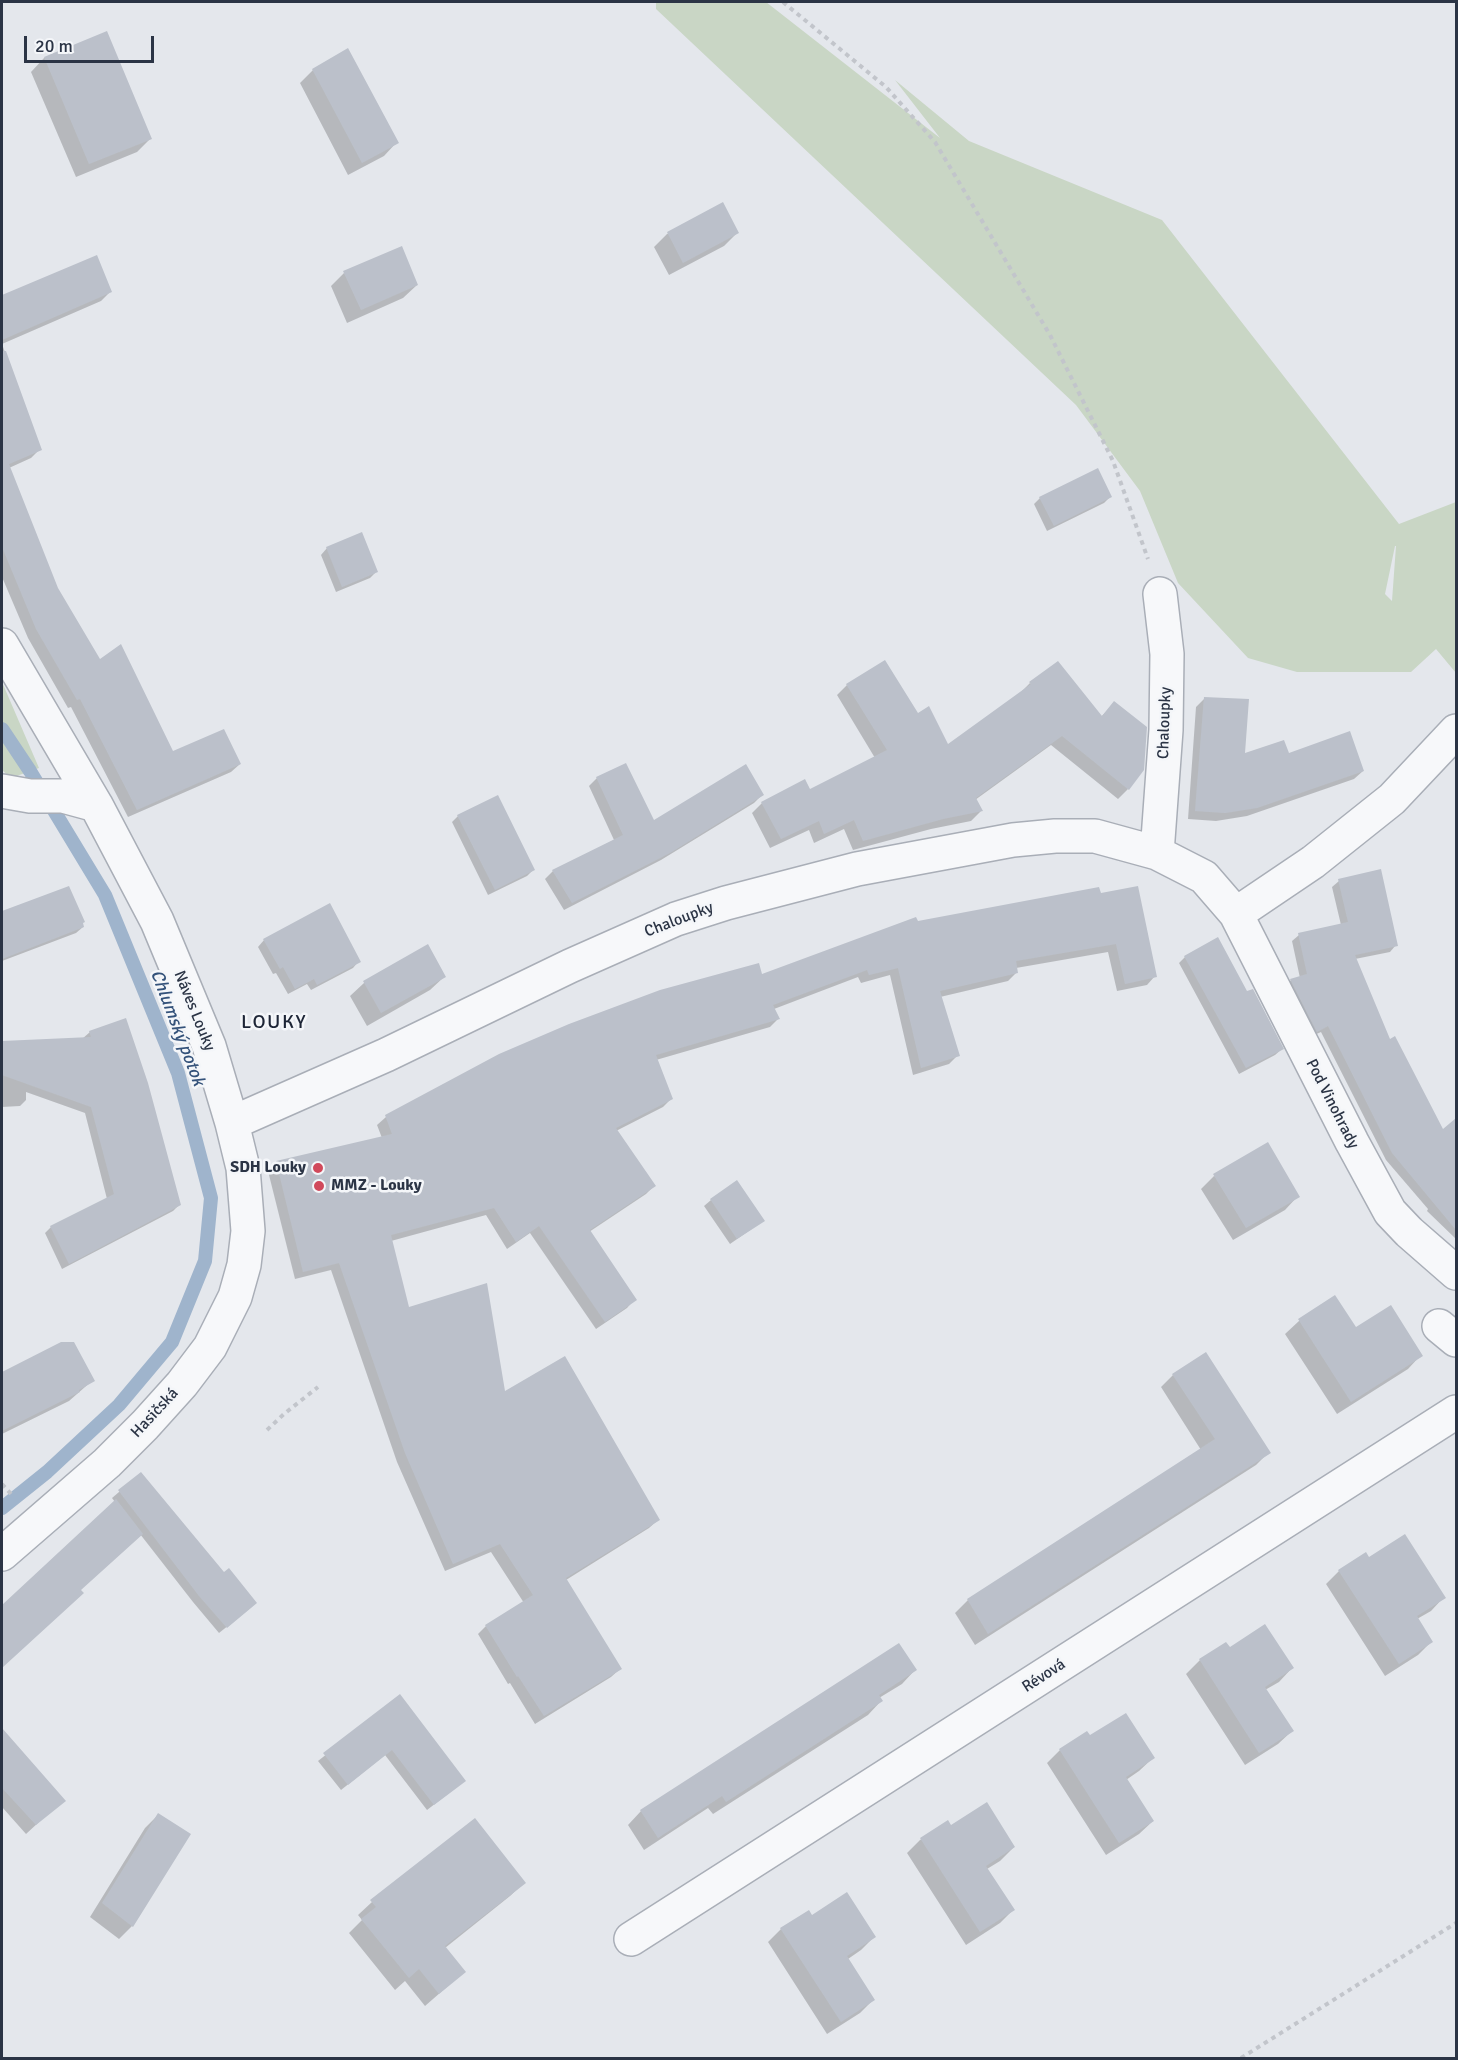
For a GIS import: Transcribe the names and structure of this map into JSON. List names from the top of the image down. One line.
{"streets":{"street":["Chaloupky","Náves Louky","Pod Vinohrady","Hasičská","Révová"]},"crossings":[["Chaloupky","Náves Louky"],["Chaloupky","Pod Vinohrady"],["Náves Louky","Hasičská"]],"districts":["LOUKY"],"water":["Chlumský potok"],"places":["SDH Louky","MMZ - Louky"],"scale_bar":"20 m"}
